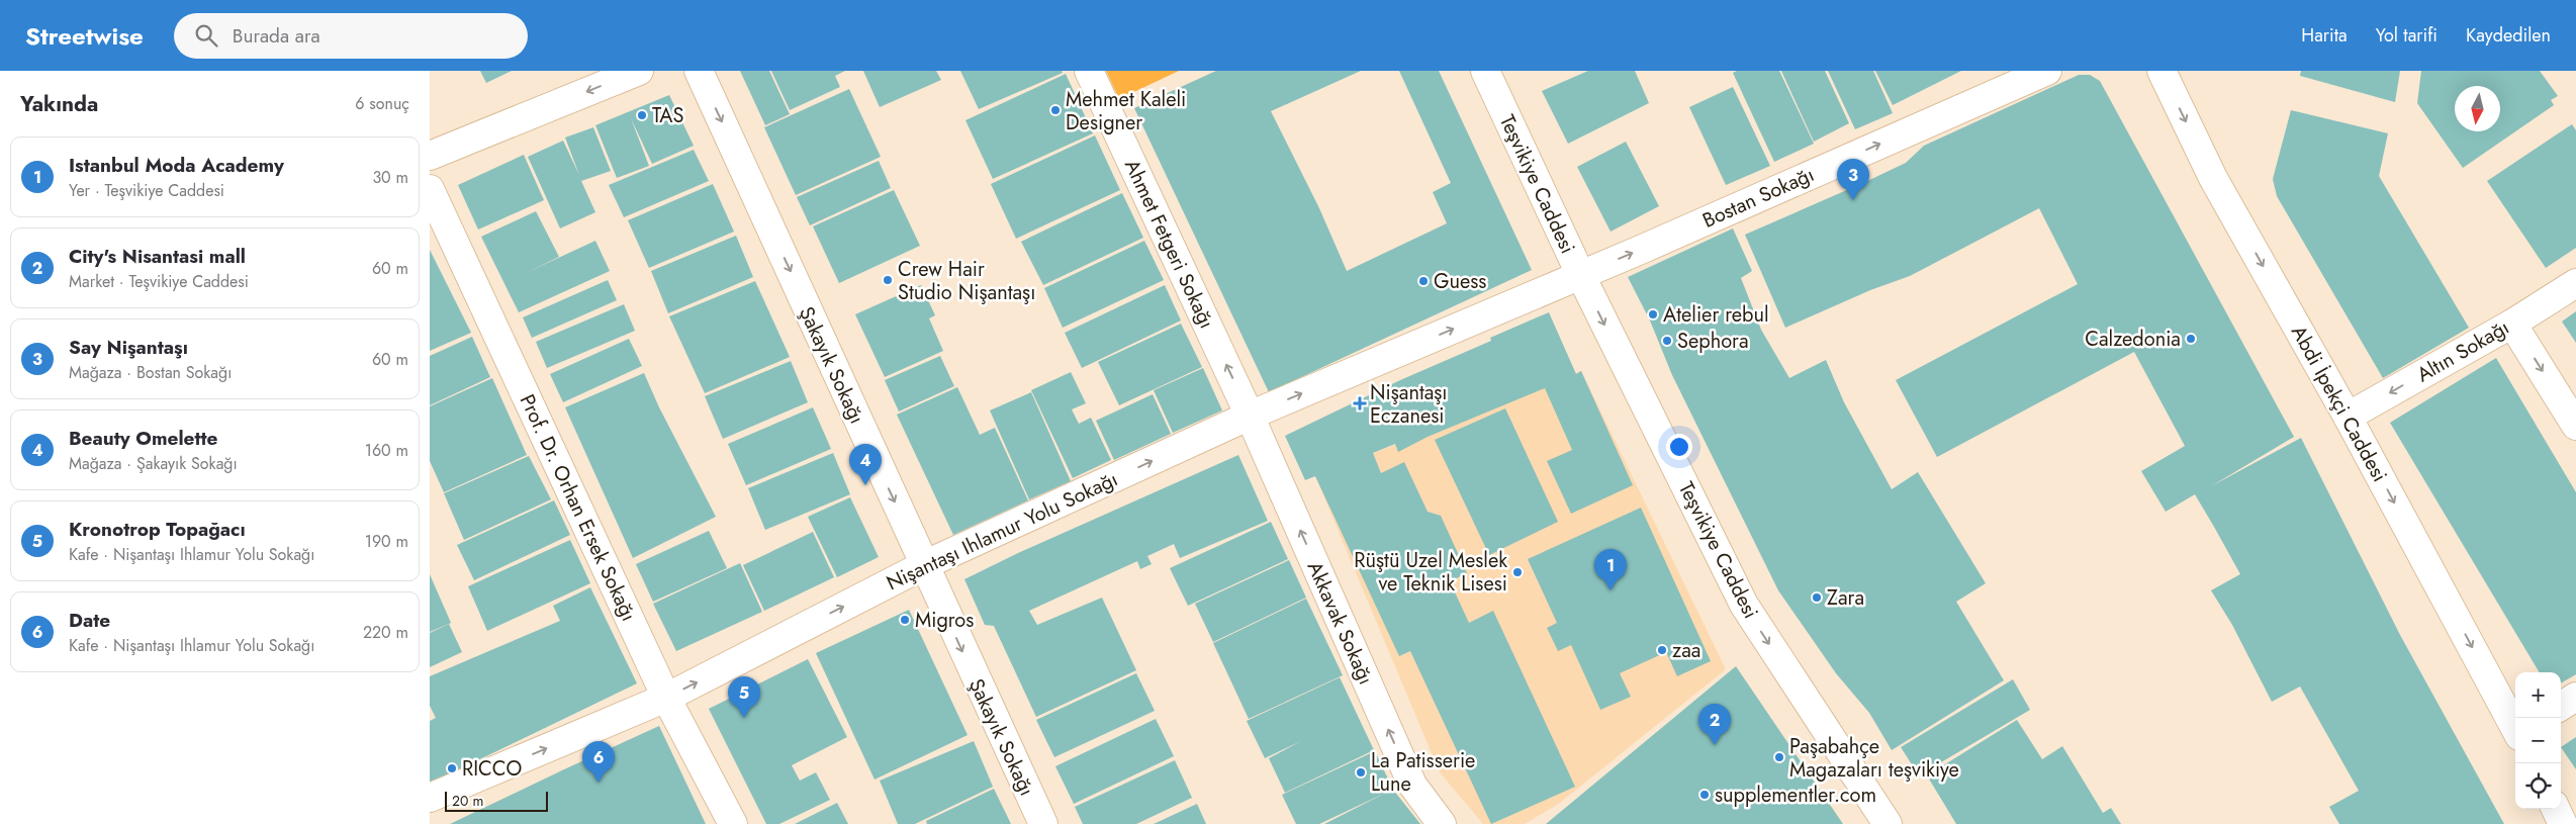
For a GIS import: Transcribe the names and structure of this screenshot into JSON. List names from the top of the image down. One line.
{"streets":{"street":["Teşvikiye Caddesi","Bostan Sokağı","Ahmet Fetgeri Sokağı","Altın Sokağı","Şakayık Sokağı","Abdi İpekçi Caddesi","Prof. Dr. Orhan Ersek Sokağı","Nişantaşı Ihlamur Yolu Sokağı","Akkavak Sokağı"]},"crossings":[["Teşvikiye Caddesi","Bostan Sokağı"],["Teşvikiye Caddesi","Nişantaşı Ihlamur Yolu Sokağı"],["Bostan Sokağı","Nişantaşı Ihlamur Yolu Sokağı"],["Ahmet Fetgeri Sokağı","Nişantaşı Ihlamur Yolu Sokağı"],["Ahmet Fetgeri Sokağı","Akkavak Sokağı"],["Altın Sokağı","Abdi İpekçi Caddesi"],["Şakayık Sokağı","Nişantaşı Ihlamur Yolu Sokağı"],["Prof. Dr. Orhan Ersek Sokağı","Nişantaşı Ihlamur Yolu Sokağı"],["Nişantaşı Ihlamur Yolu Sokağı","Akkavak Sokağı"]],"one_way":["Teşvikiye Caddesi","Bostan Sokağı","Ahmet Fetgeri Sokağı","Altın Sokağı","Şakayık Sokağı","Abdi İpekçi Caddesi","Nişantaşı Ihlamur Yolu Sokağı","Akkavak Sokağı"],"places":{"other":["Mehmet Kaleli Designer","TAS","Crew Hair Studio Nişantaşı","Guess","Atelier rebul","Calzedonia","Sephora","Rüştü Uzel Meslek ve Teknik Lisesi","Zara","Migros","zaa","Paşabahçe Magazaları teşvikiye","RICCO","La Patisserie Lune","supplementler.com"],"health":["Nişantaşı Eczanesi"]},"scale_bar":"20 m","north":"bottom","page":{"header":"Streetwise","search":"Burada ara","nav":["Harita","Yol tarifi","Kaydedilen"],"heading":["Yakında","6 sonuç"],"list":[{"mark":"1","name":"Istanbul Moda Academy","note":"Yer · Teşvikiye Caddesi","value":"30 m"},{"mark":"2","name":"City's Nisantasi mall","note":"Market · Teşvikiye Caddesi","value":"60 m"},{"mark":"3","name":"Say Nişantaşı","note":"Mağaza · Bostan Sokağı","value":"60 m"},{"mark":"4","name":"Beauty Omelette","note":"Mağaza · Şakayık Sokağı","value":"160 m"},{"mark":"5","name":"Kronotrop Topağacı","note":"Kafe · Nişantaşı Ihlamur Yolu Sokağı","value":"190 m"},{"mark":"6","name":"Date","note":"Kafe · Nişantaşı Ihlamur Yolu Sokağı","value":"220 m"}],"pins":["3","4","1","5","2","6"],"map_buttons":["+","−"],"scale":"20 m"}}
